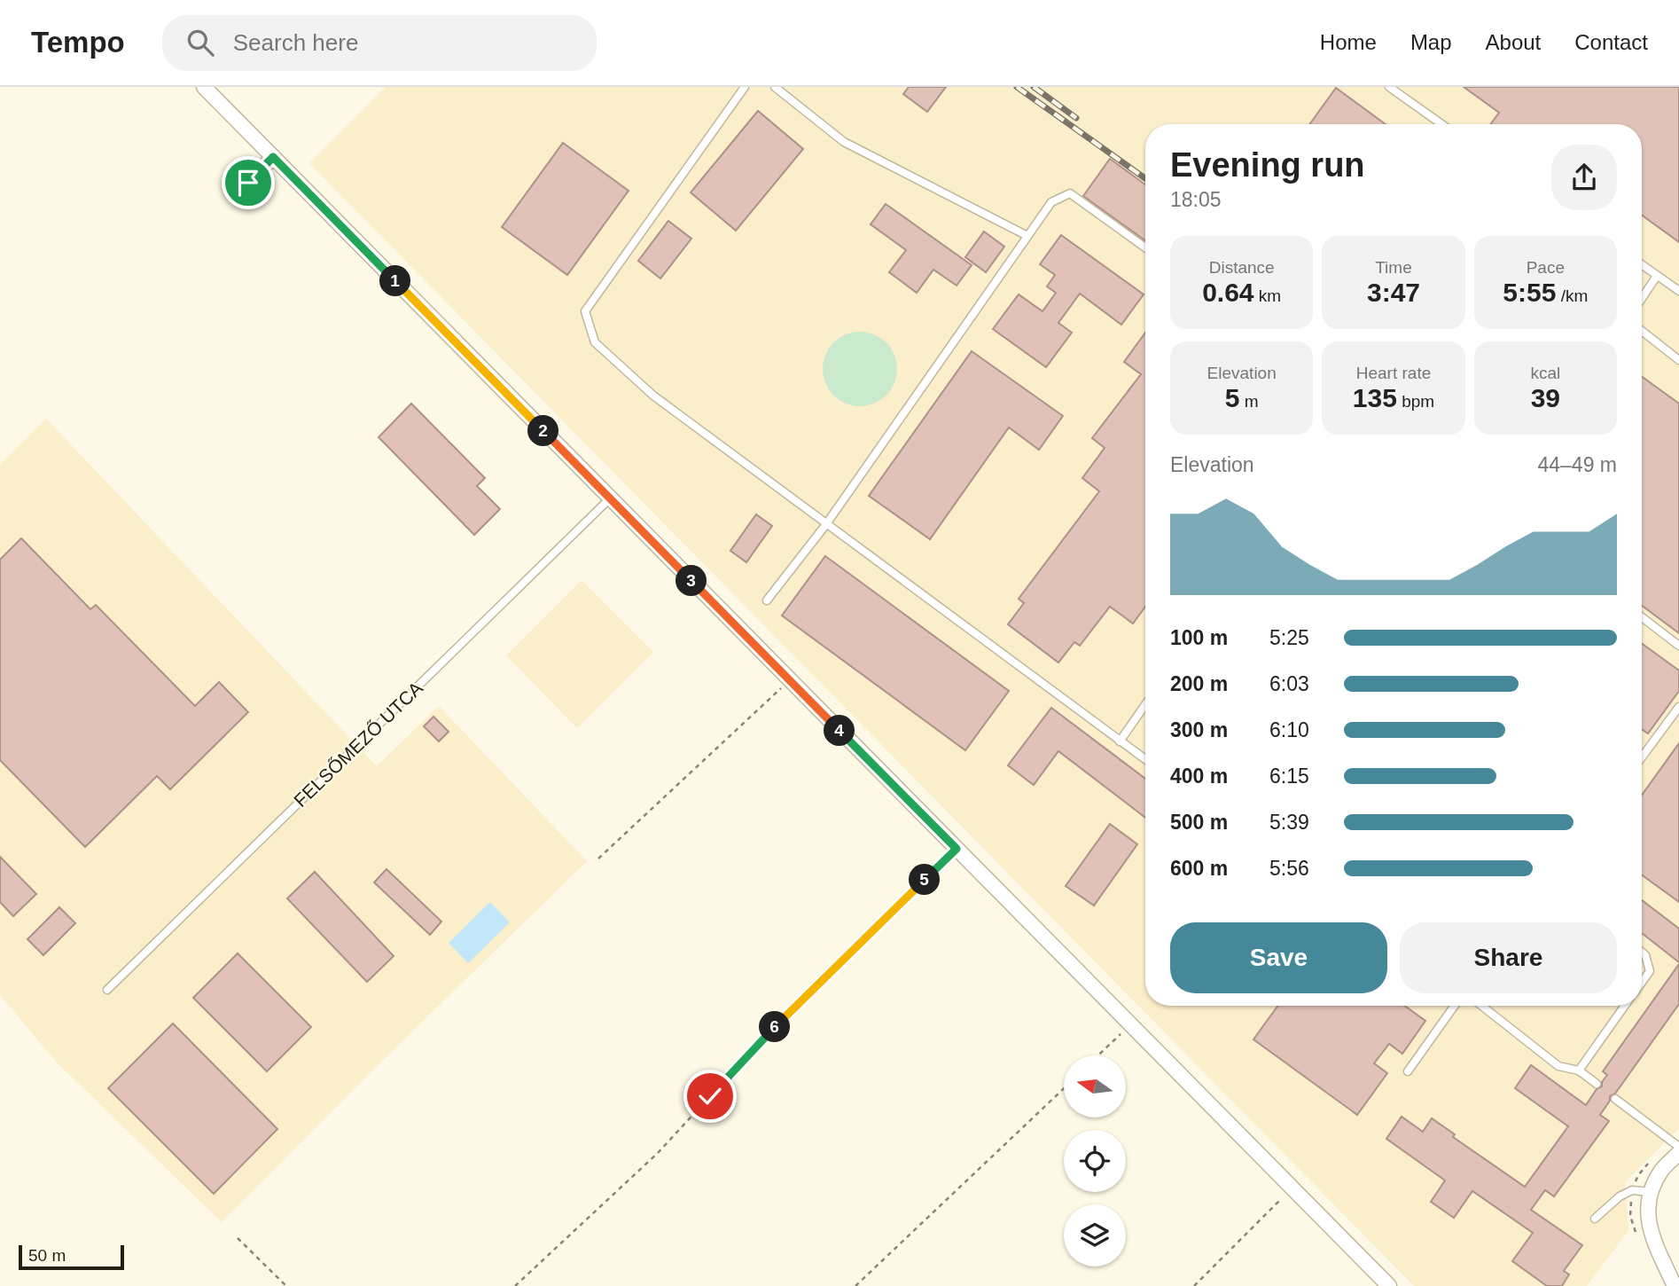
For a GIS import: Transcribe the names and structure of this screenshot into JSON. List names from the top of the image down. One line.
{"streets":{"lane":["FELSŐMEZŐ UTCA"]},"scale_bar":"50 m","north":"left","page":{"header":"Tempo","search":"Search here","nav":["Home","Map","About","Contact"],"heading":["Evening run","18:05"],"stats":[["Distance","0.64 km"],["Time","3:47"],["Pace","5:55 /km"],["Elevation","5 m"],["Heart rate","135 bpm"],["kcal","39"]],"pins":["1","2","3","4","5","6"],"chart":["Elevation","44–49 m"],"list":[{"name":"100 m","note":"5:25"},{"name":"200 m","note":"6:03"},{"name":"300 m","note":"6:10"},{"name":"400 m","note":"6:15"},{"name":"500 m","note":"5:39"},{"name":"600 m","note":"5:56"}],"buttons":["Save","Share"],"scale":"50 m"}}
